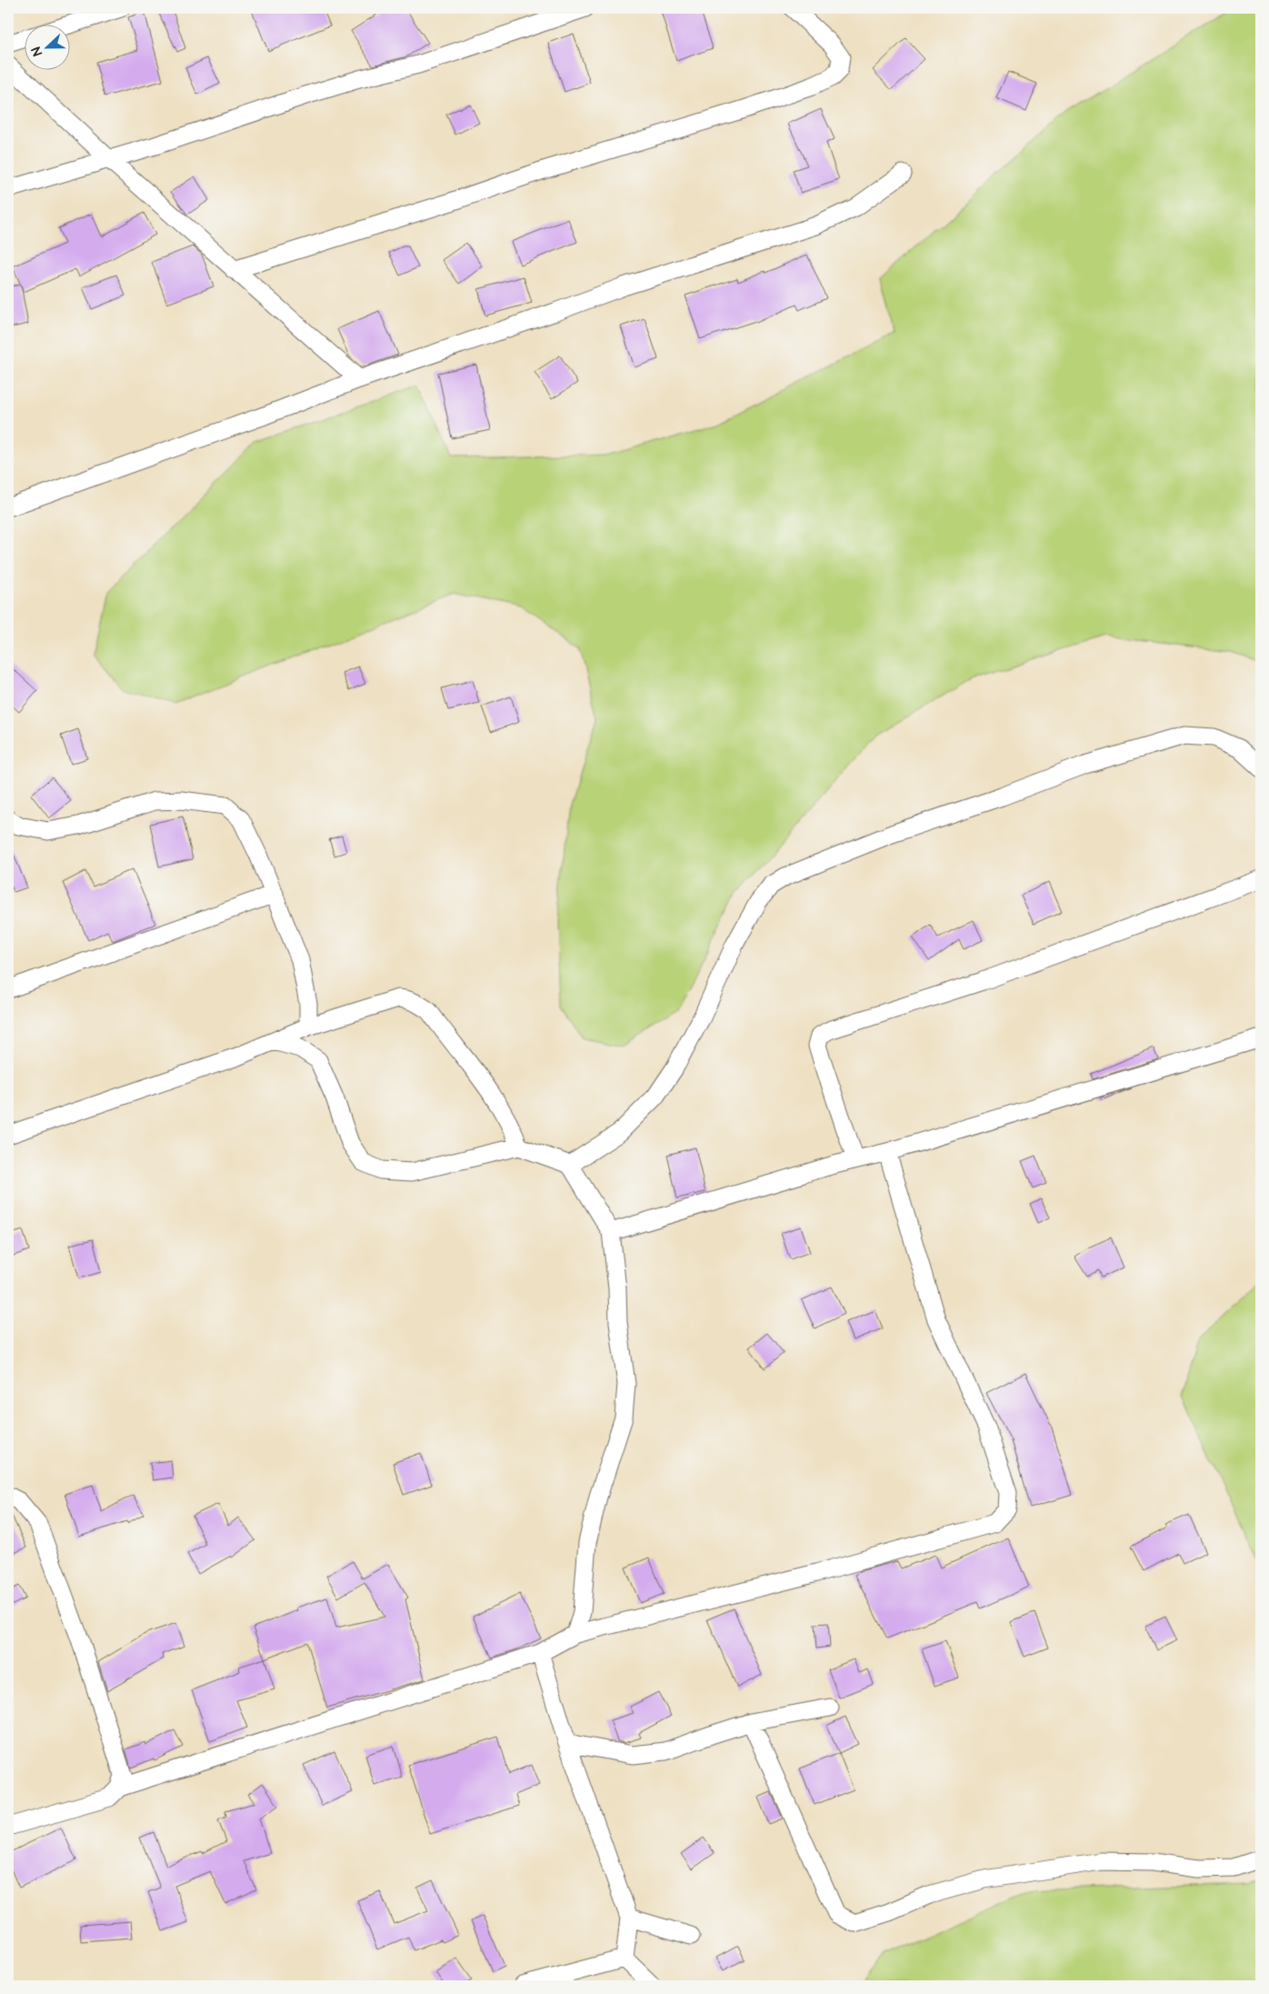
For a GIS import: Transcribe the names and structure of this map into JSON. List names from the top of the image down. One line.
{"north":"left"}
